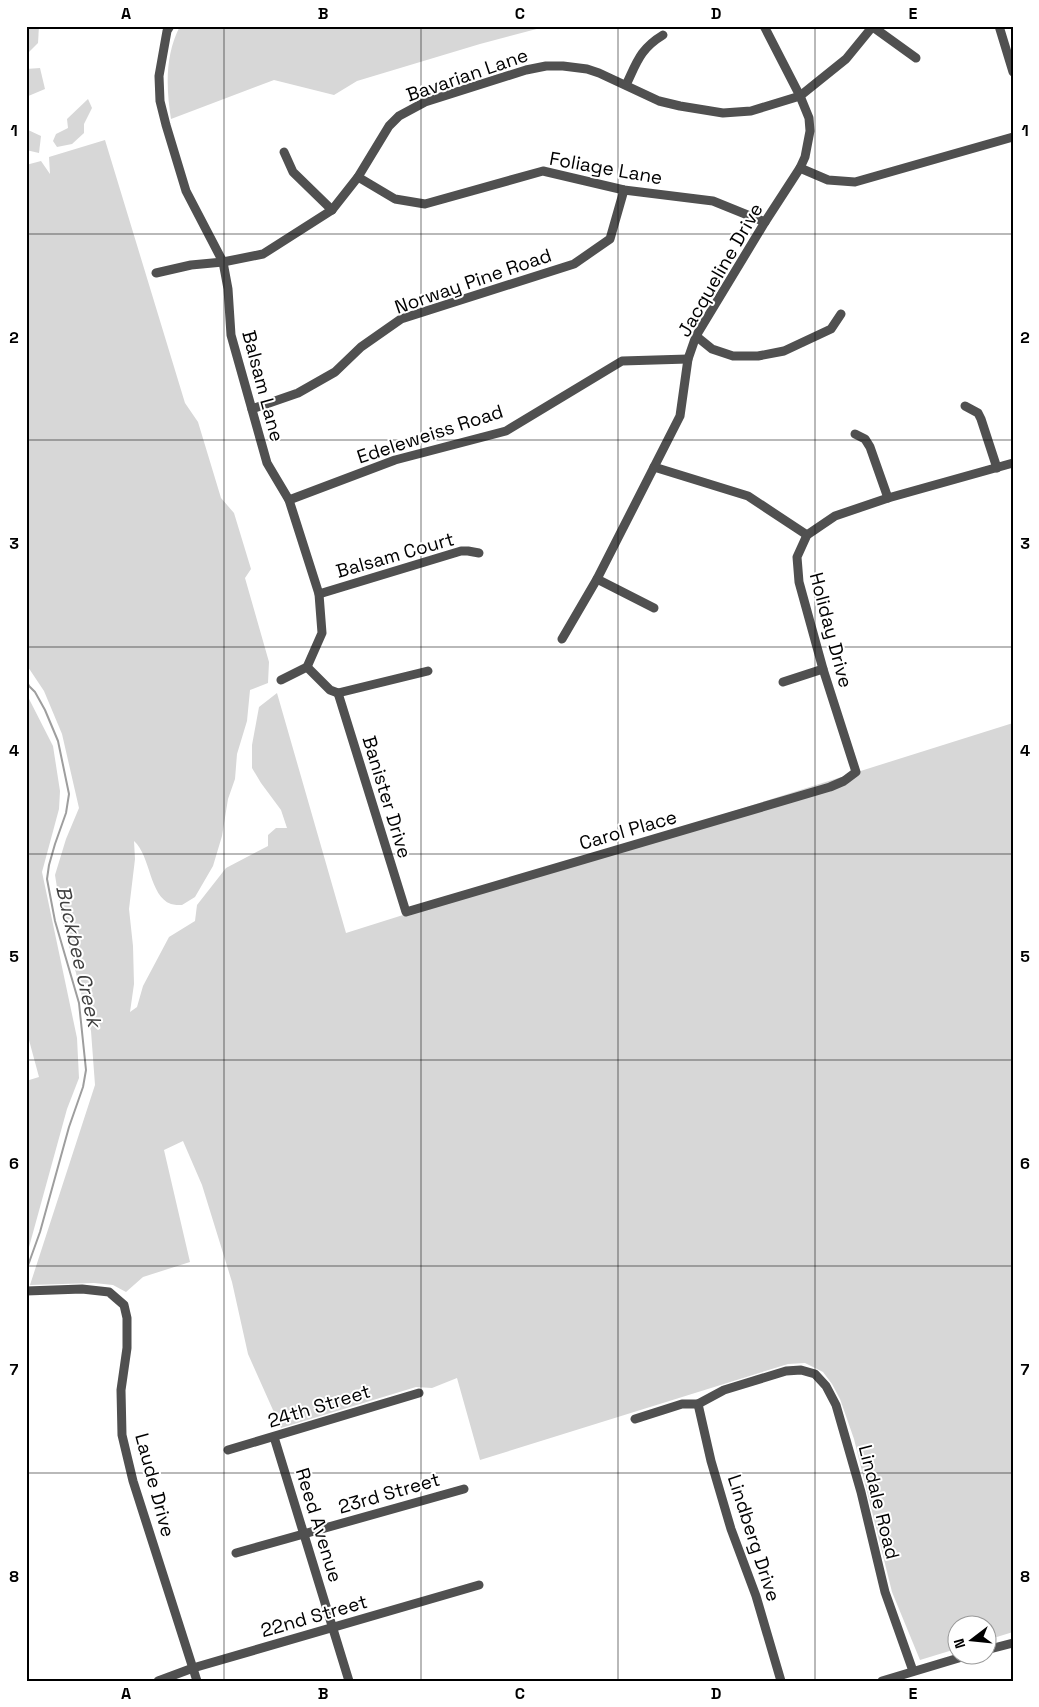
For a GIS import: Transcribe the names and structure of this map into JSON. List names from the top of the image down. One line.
{"streets":{"street":["Bavarian Lane","Foliage Lane","Jacqueline Drive","Norway Pine Road","Balsam Lane","Edeleweiss Road","Balsam Court","Holiday Drive","Banister Drive","Carol Place","24th Street","Laude Drive","23rd Street","Lindale Road","Reed Avenue","Lindberg Drive","22nd Street"]},"crossings":[["Bavarian Lane","Foliage Lane"],["Bavarian Lane","Jacqueline Drive"],["Bavarian Lane","Balsam Lane"],["Foliage Lane","Jacqueline Drive"],["Foliage Lane","Norway Pine Road"],["Jacqueline Drive","Edeleweiss Road"],["Norway Pine Road","Balsam Lane"],["Balsam Lane","Edeleweiss Road"],["Balsam Lane","Balsam Court"],["Holiday Drive","Carol Place"],["Banister Drive","Carol Place"],["24th Street","Reed Avenue"],["Laude Drive","22nd Street"],["23rd Street","Reed Avenue"],["Lindale Road","Lindberg Drive"],["Reed Avenue","22nd Street"]],"water":["Buckbee Creek"],"north":"left","grid":{"columns":["A","B","C","D","E"],"rows":["1","2","3","4","5","6","7","8"]}}
